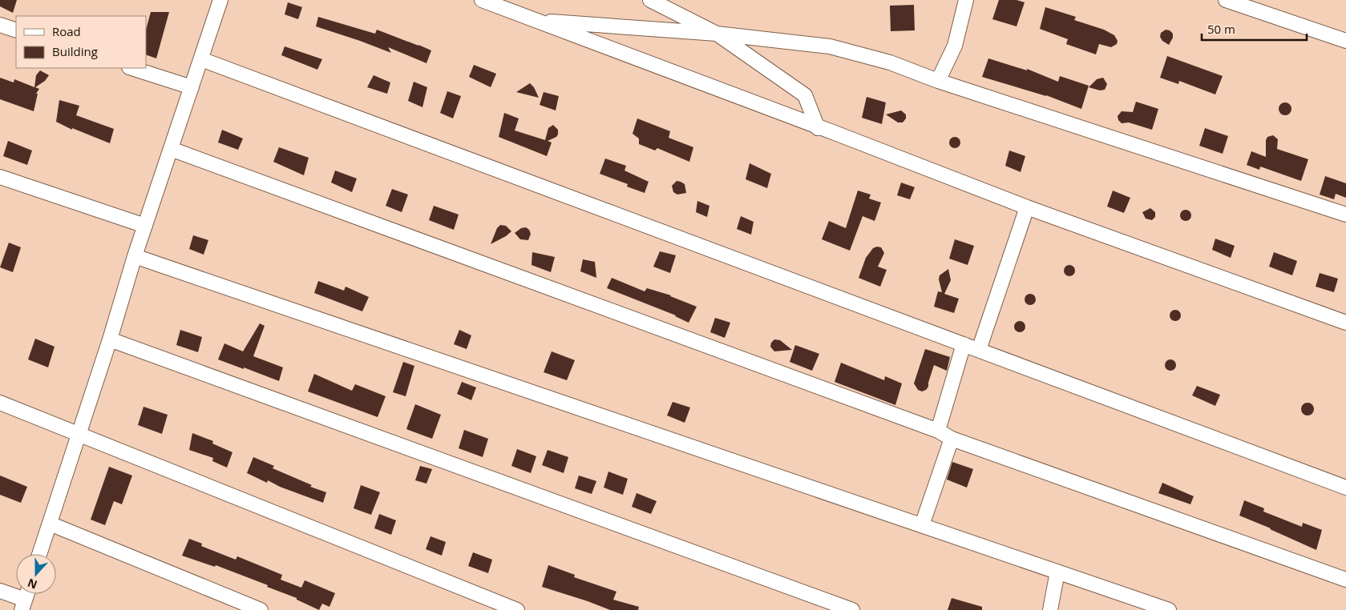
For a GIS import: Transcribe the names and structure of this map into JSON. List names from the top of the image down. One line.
{"legend":["Road","Building"],"scale_bar":"50 m","north":"bottom"}
